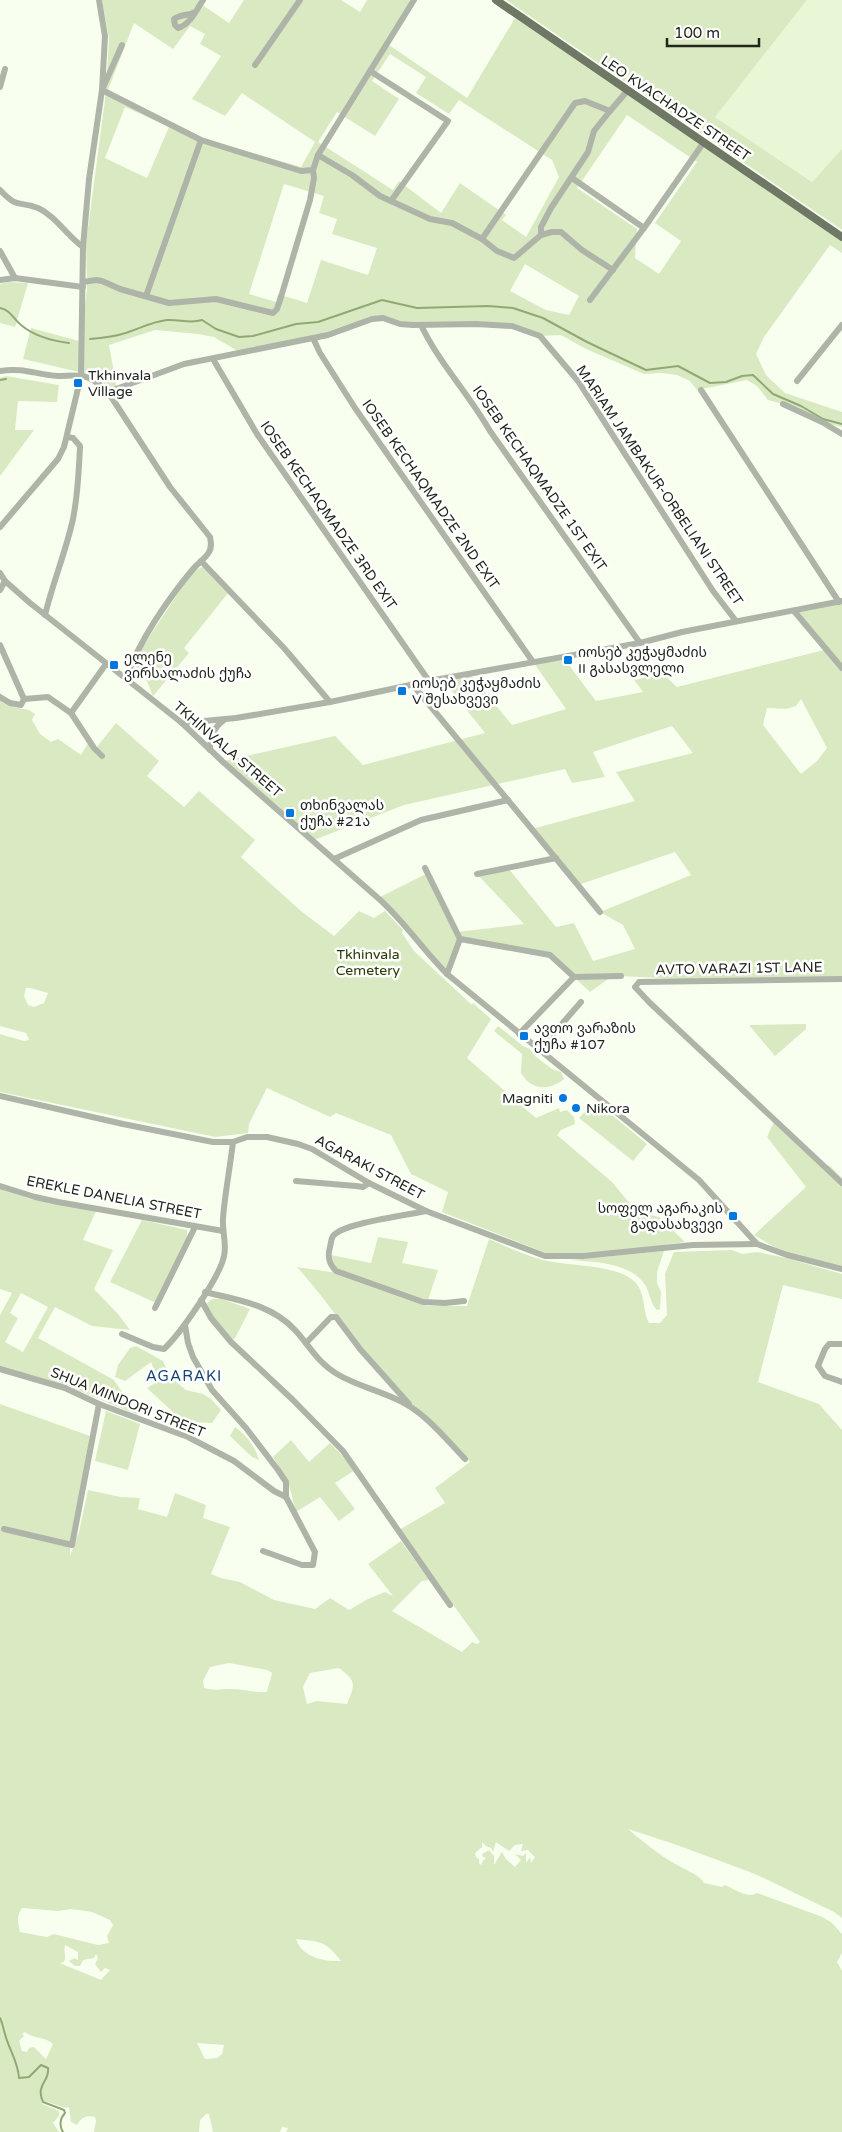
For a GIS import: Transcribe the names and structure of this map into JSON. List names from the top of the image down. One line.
{"streets":{"main road":["LEO KVACHADZE STREET"],"street":["IOSEB KECHAQMADZE 1ST EXIT","MARIAM JAMBAKUR-ORBELIANI STREET","IOSEB KECHAQMADZE 2ND EXIT","IOSEB KECHAQMADZE 3RD EXIT","TKHINVALA STREET","AVTO VARAZI 1ST LANE","AGARAKI STREET","EREKLE DANELIA STREET","SHUA MINDORI STREET"]},"crossings":[["IOSEB KECHAQMADZE 1ST EXIT","MARIAM JAMBAKUR-ORBELIANI STREET"],["MARIAM JAMBAKUR-ORBELIANI STREET","IOSEB KECHAQMADZE 2ND EXIT"],["MARIAM JAMBAKUR-ORBELIANI STREET","IOSEB KECHAQMADZE 3RD EXIT"],["TKHINVALA STREET","AGARAKI STREET"]],"districts":["AGARAKI"],"parks":["Tkhinvala Cemetery"],"places":{"transit":["Tkhinvala Village","იოსებ კეჭაყმაძის II გასასვლელი","ელენე ვირსალაძის ქუჩა","იოსებ კეჭაყმაძის V შესახვევი","თხინვალას ქუჩა #21ა","ავთო ვარაზის ქუჩა #107","სოფელ აგარაკის გადასახვევი"],"other":["Magniti","Nikora"]},"scale_bar":"100 m"}
